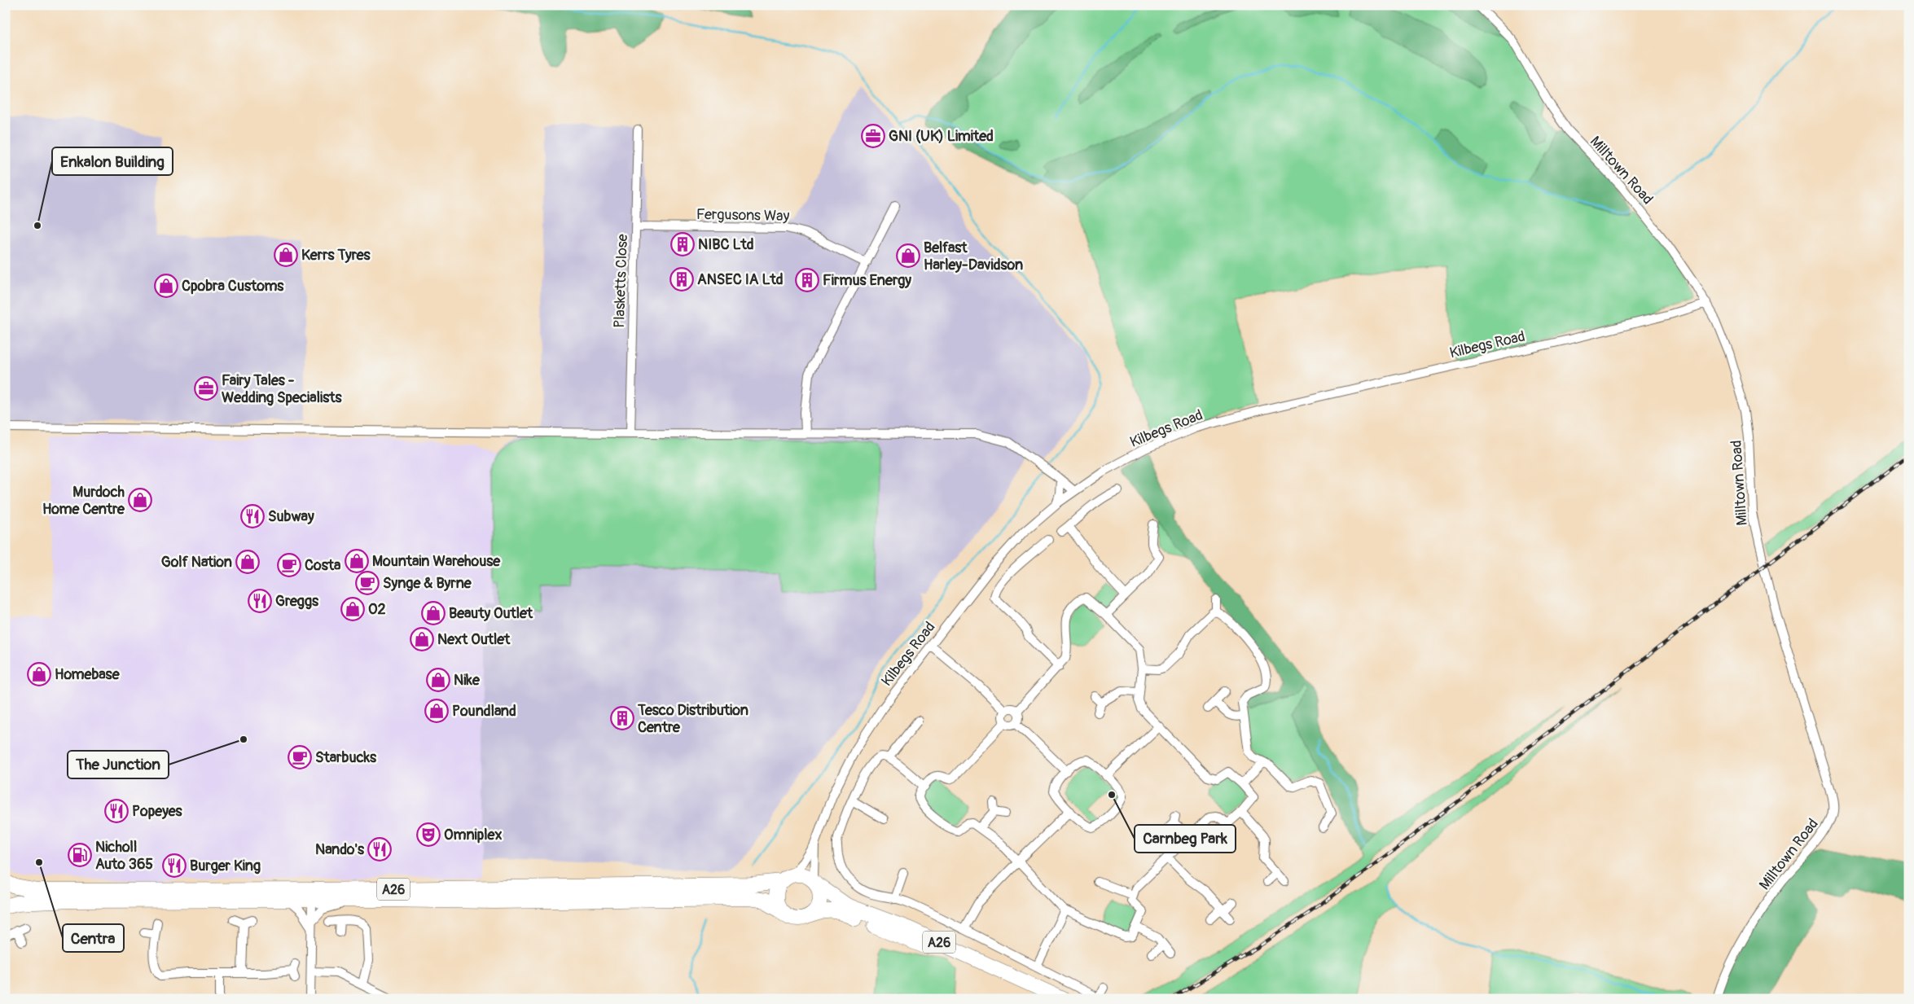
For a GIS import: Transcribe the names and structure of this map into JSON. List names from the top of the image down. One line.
{"streets":{"highway":["A26"],"street":["Milltown Road","Fergusons Way","Plasketts Close","Kilbegs Road"]},"crossings":[["Milltown Road","Kilbegs Road"],["Fergusons Way","Plasketts Close"],["Kilbegs Road","A26"]],"places":{"office":["GNI (UK) Limited","Fairy Tales - Wedding Specialists"],"other":["Enkalon Building","The Junction","Carnbeg Park","Centra"],"building":["NIBC Ltd","ANSEC IA Ltd","Firmus Energy","Tesco Distribution Centre"],"shop":["Kerrs Tyres","Belfast Harley-Davidson","Cpobra Customs","Murdoch Home Centre","Mountain Warehouse","Golf Nation","O2","Beauty Outlet","Next Outlet","Homebase","Nike","Poundland"],"restaurant":["Subway","Greggs","Popeyes","Nando's","Burger King"],"cafe":["Costa","Synge & Byrne","Starbucks"],"theatre":["Omniplex"],"fuel station":["Nicholl Auto 365"]}}
